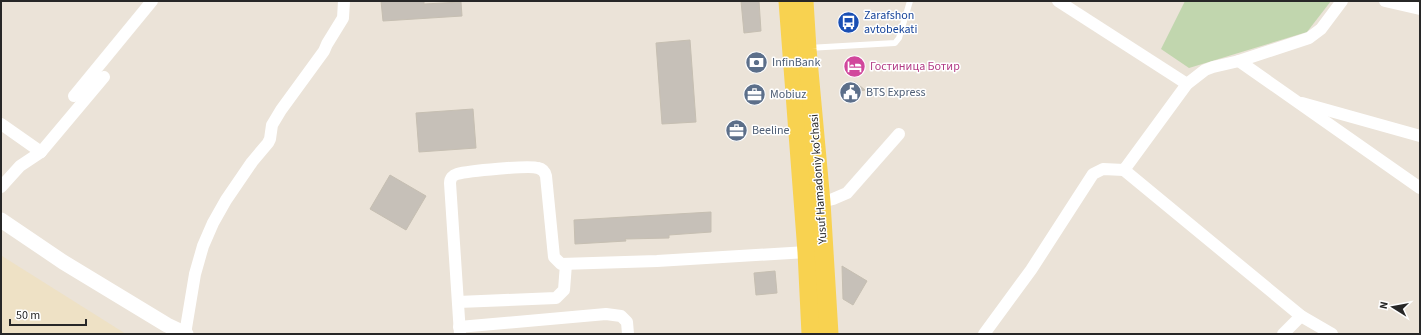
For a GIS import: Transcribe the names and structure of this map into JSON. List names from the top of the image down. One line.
{"streets":{"main road":["Yusuf Hamadoniy ko'chasi"]},"places":{"bus stop":["Zarafshon avtobekati"],"bank":["InfinBank"],"hotel":["Гостиница Ботир"],"public building":["BTS Express"],"office":["Mobiuz","Beeline"]},"scale_bar":"50 m","north":"left"}
